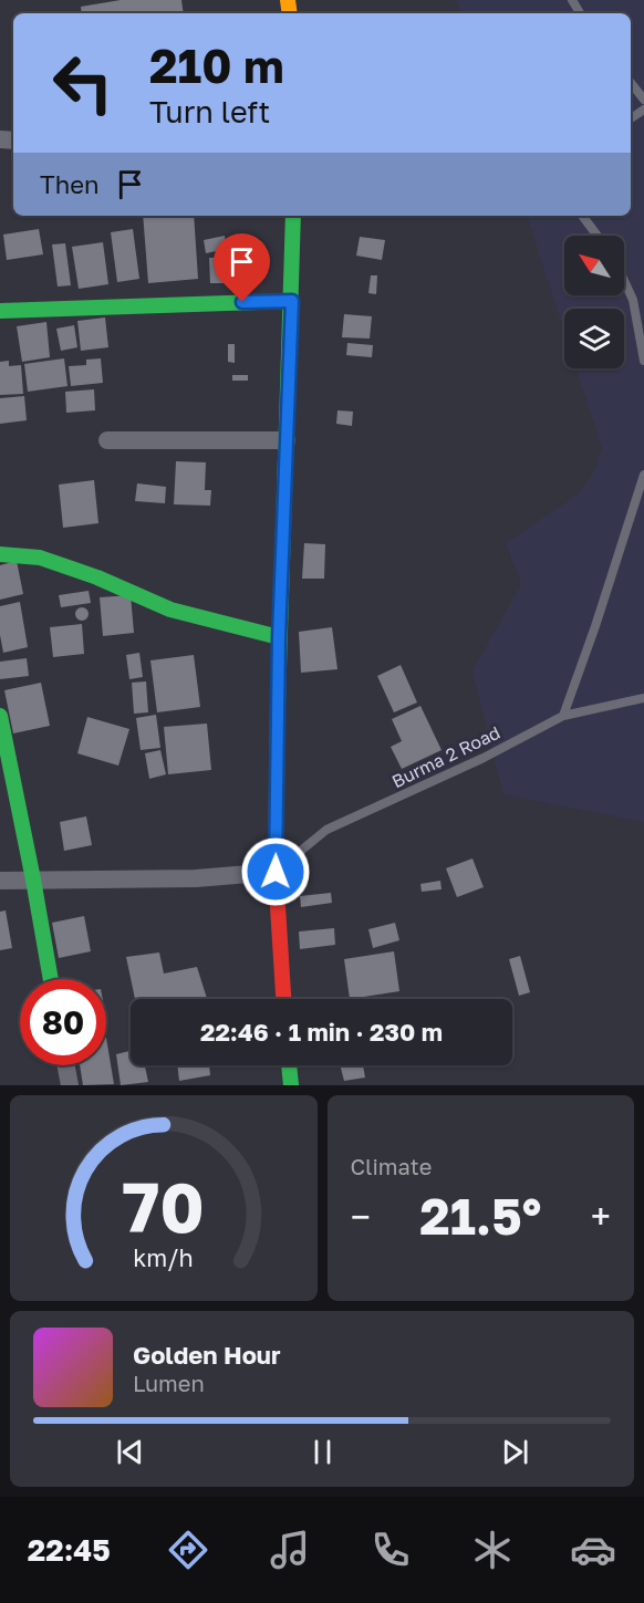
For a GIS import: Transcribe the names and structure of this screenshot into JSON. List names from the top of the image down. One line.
{"streets":{"lane":["Burma 2 Road"]},"north":"top left","page":{"turn":["210 m","Turn left"],"then":"Then","limit":"80","trip":"22:46 · 1 min · 230 m","tile":"Climate","heat":["−","21.5°","+"],"song":["Golden Hour","Lumen"],"tabs":"22:45","gauge":["70","km/h"]}}
